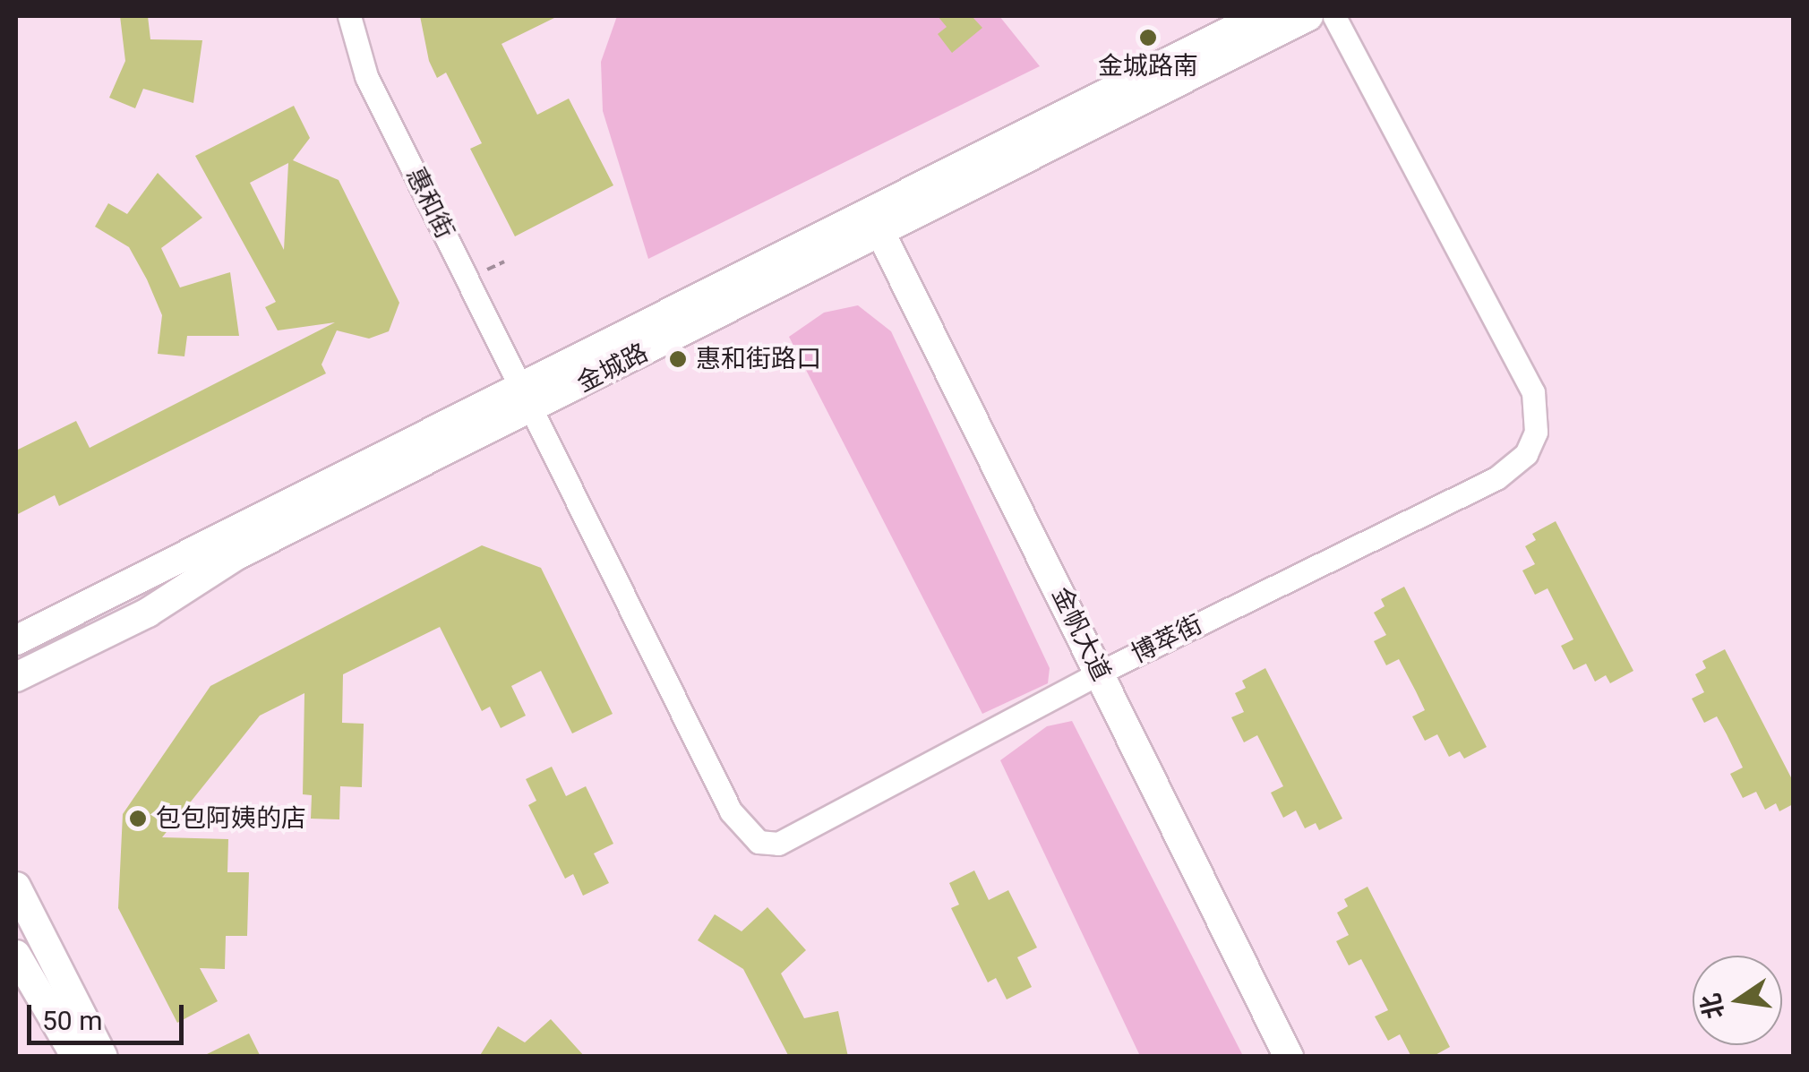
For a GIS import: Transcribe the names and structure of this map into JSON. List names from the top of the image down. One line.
{"streets":{"street":["惠和街","金城路","金帆大道","博萃街"]},"crossings":[["惠和街","金城路"],["惠和街","博萃街"],["金城路","金帆大道"],["金城路","博萃街"],["金帆大道","博萃街"]],"places":["金城路南","惠和街路口","包包阿姨的店"],"scale_bar":"50 m","north":"left"}
